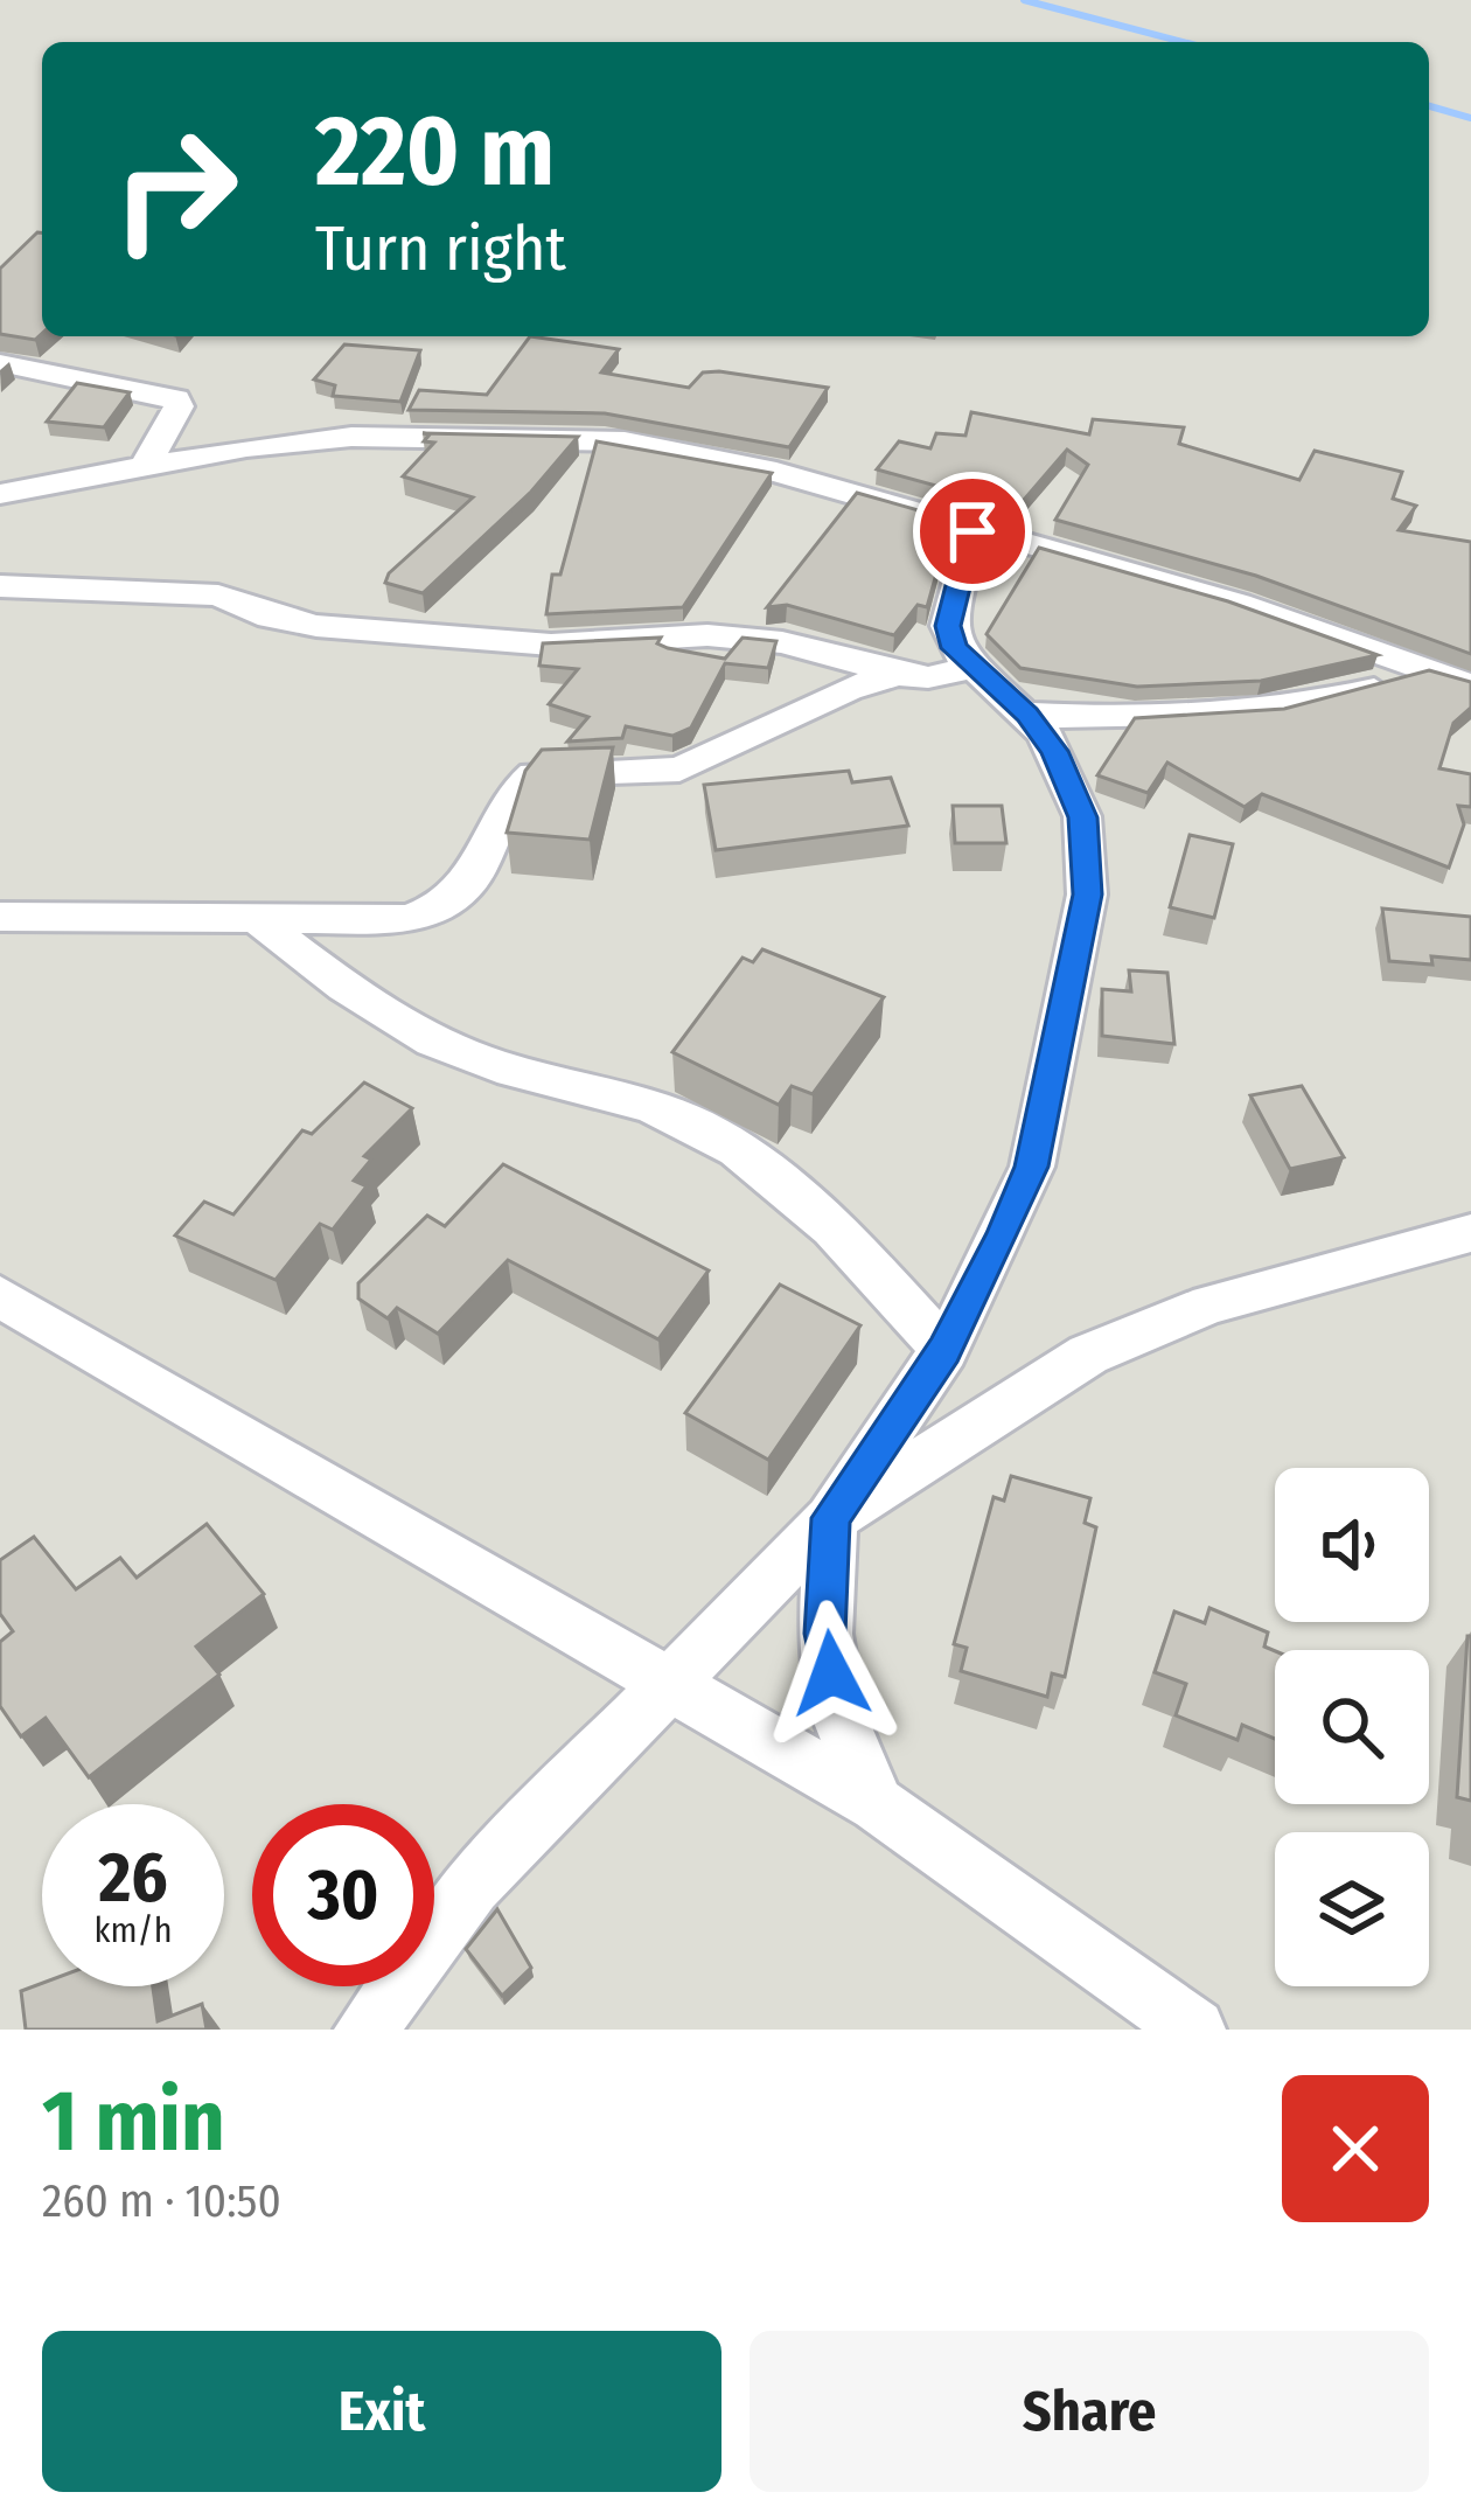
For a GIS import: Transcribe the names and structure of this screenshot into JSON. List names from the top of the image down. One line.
{"page":{"turn":["220 m","Turn right"],"speed":"26 km/h","limit":"30","heading":["1 min","260 m · 10:50"],"buttons":["Exit","Share"]}}
